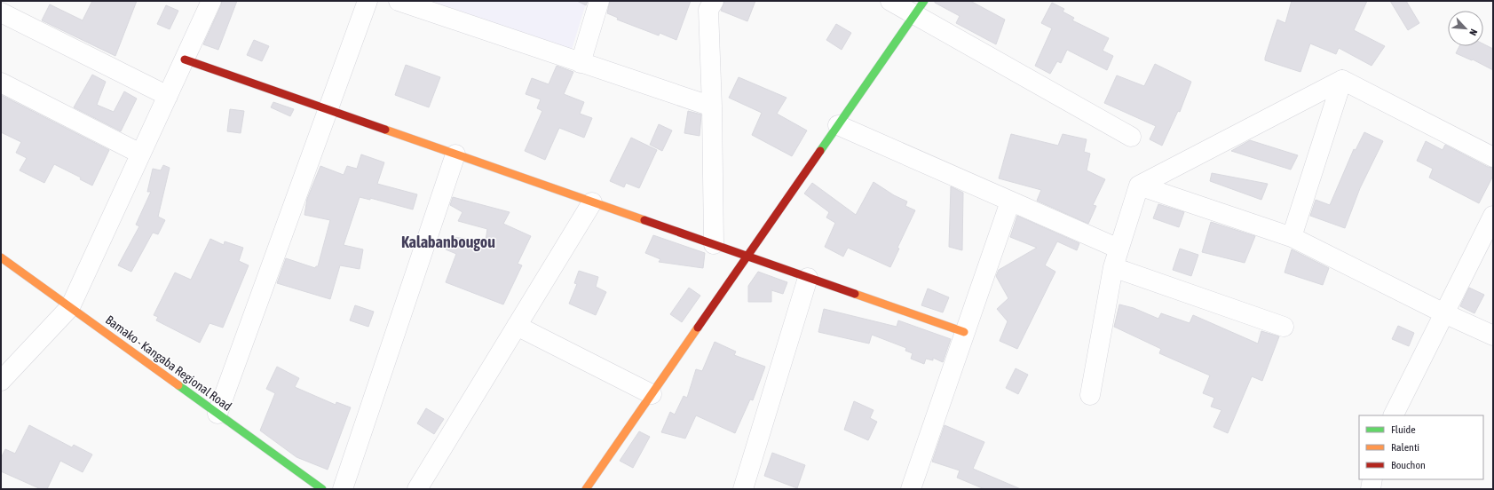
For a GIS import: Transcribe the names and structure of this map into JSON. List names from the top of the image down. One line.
{"streets":{"street":["Bamako - Kangaba Regional Road"]},"districts":["Kalabanbougou"],"legend":["Fluide","Ralenti","Bouchon"],"north":"bottom right"}
